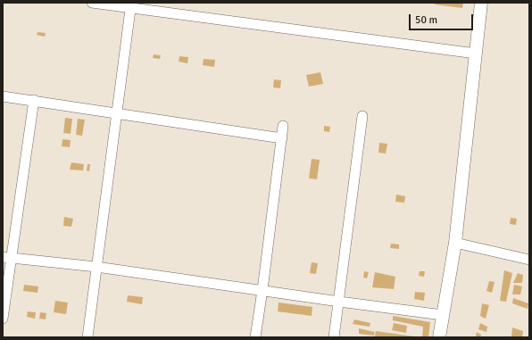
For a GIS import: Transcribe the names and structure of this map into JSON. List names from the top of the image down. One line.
{"scale_bar":"50 m"}
